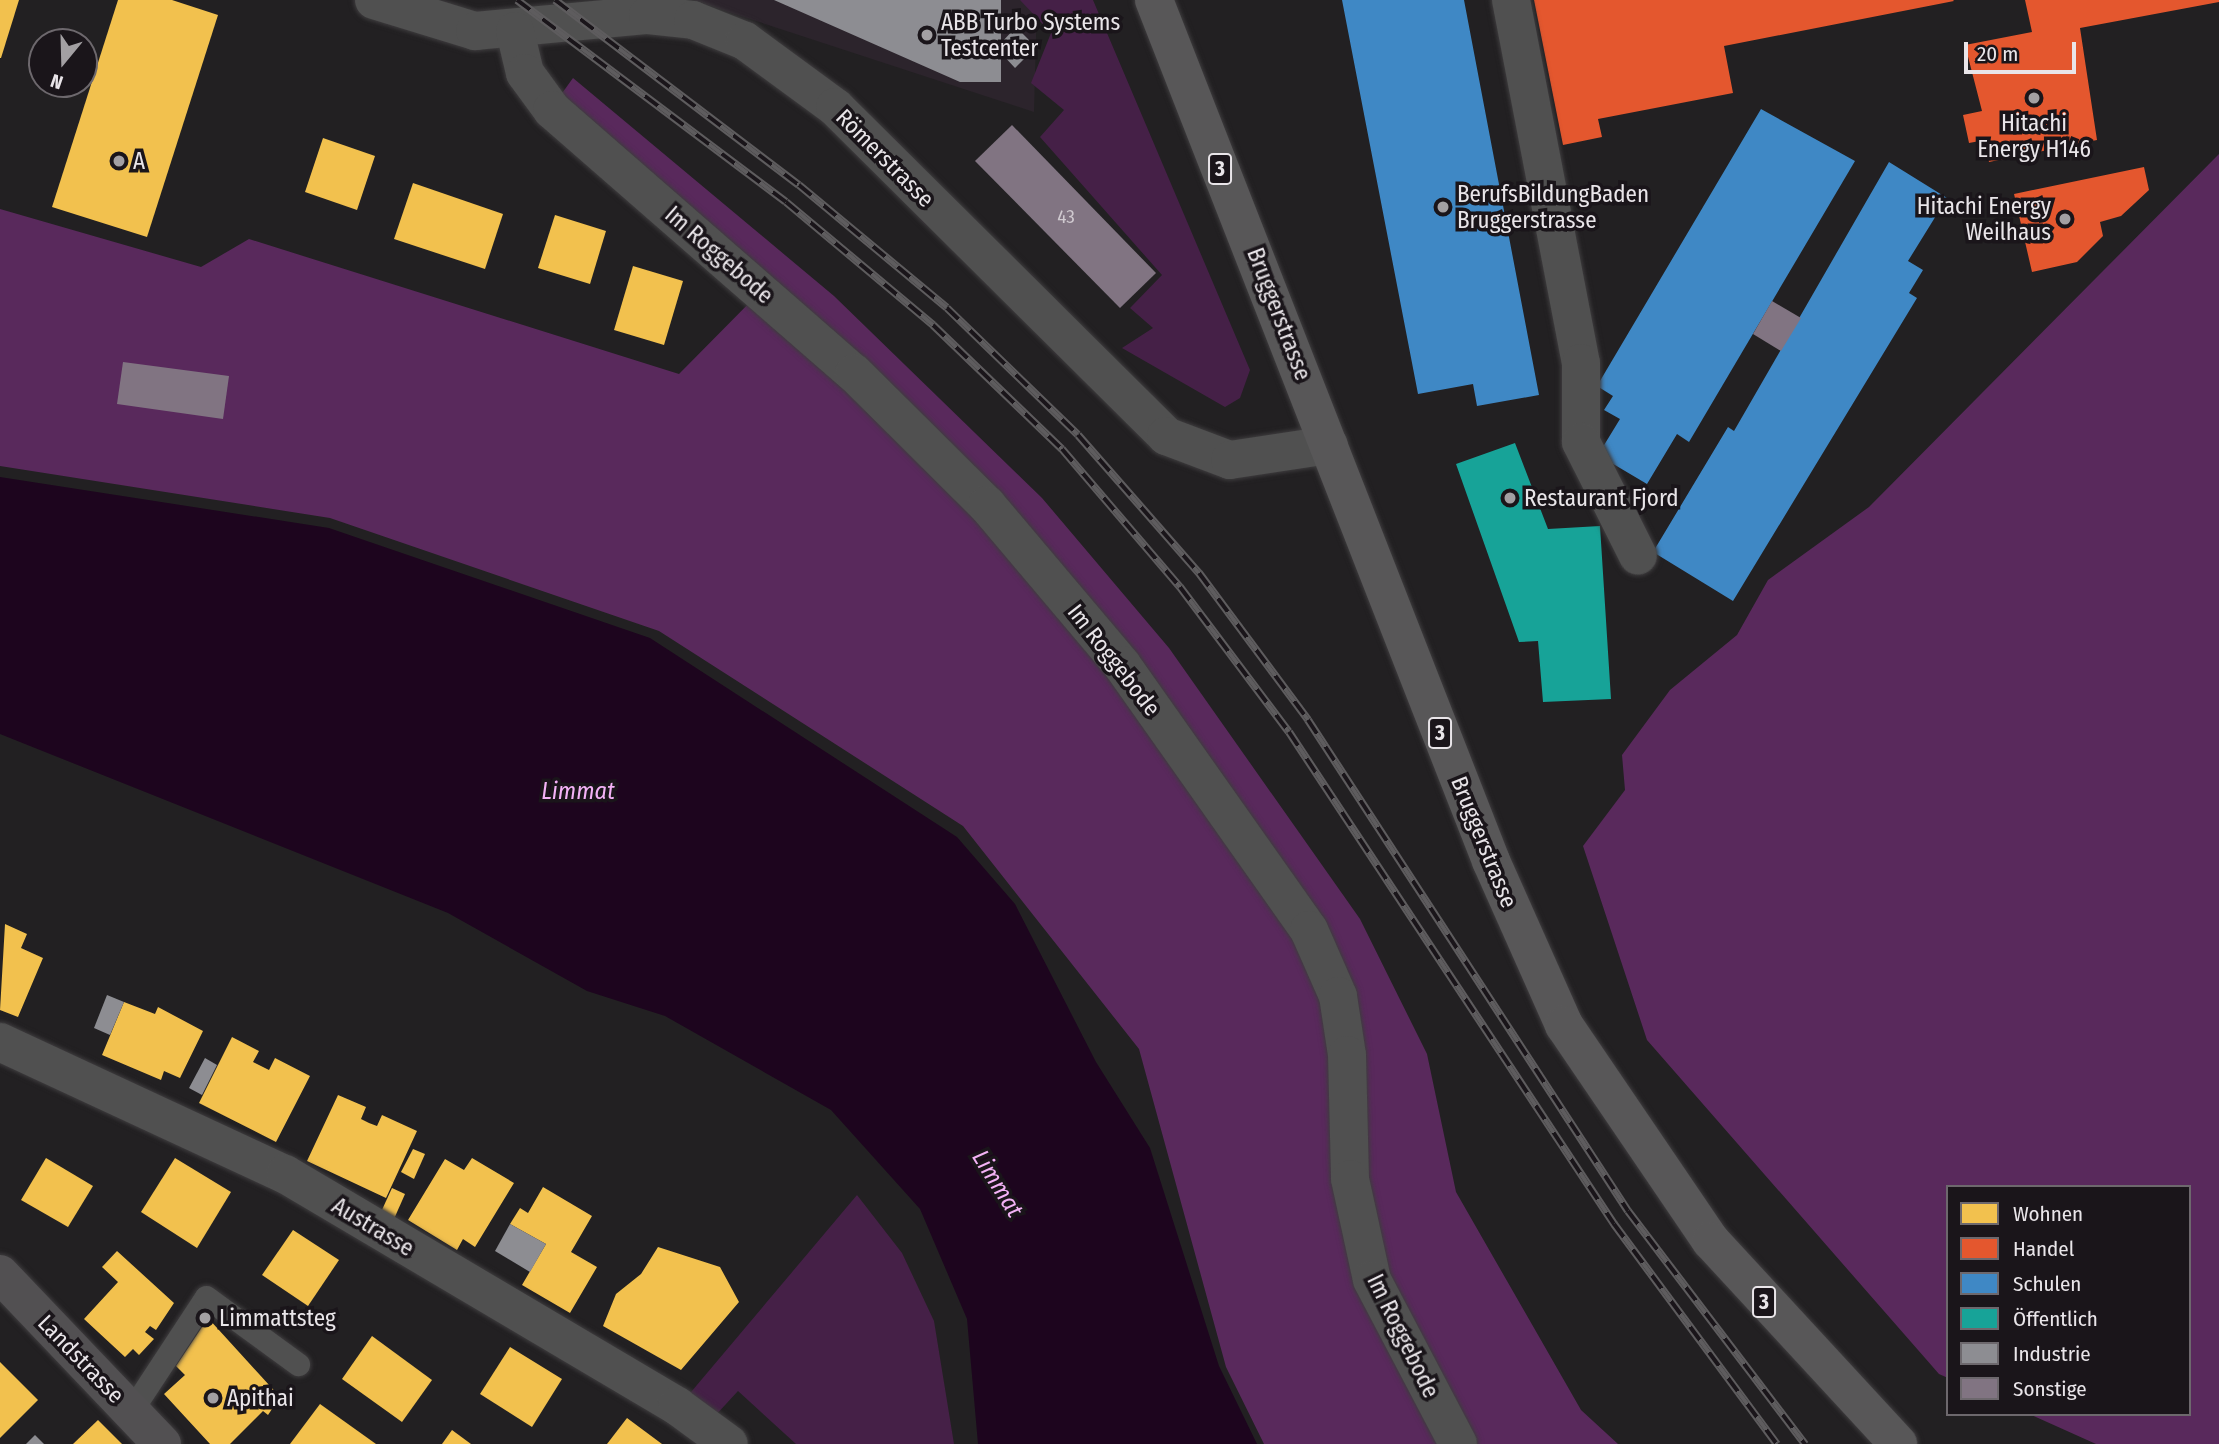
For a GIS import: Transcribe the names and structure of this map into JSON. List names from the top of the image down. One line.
{"streets":{"main road":["3","Bruggerstrasse","Landstrasse"],"street":["Römerstrasse","Im Roggebode","Austrasse"]},"crossings":[["Römerstrasse","Im Roggebode"],["Römerstrasse","Bruggerstrasse"]],"water":["Limmat"],"places":["ABB Turbo Systems Testcenter","Hitachi Energy H146","A","BerufsBildungBaden Bruggerstrasse","Hitachi Energy Weilhaus","Restaurant Fjord","Limmattsteg","Apithai"],"house_numbers":["43"],"legend":["Wohnen","Handel","Schulen","Öffentlich","Industrie","Sonstige"],"scale_bar":"20 m","north":"bottom"}
